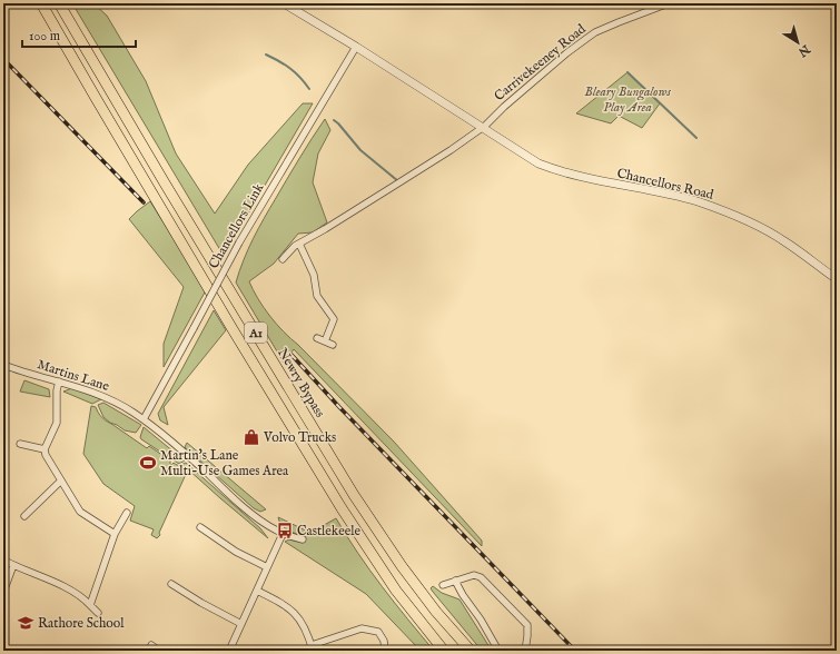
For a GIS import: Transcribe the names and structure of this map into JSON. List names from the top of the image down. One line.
{"streets":{"highway":["A1","Newry Bypass"],"street":["Carrivekeeney Road","Chancellors Road","Chancellors Link","Martins Lane"]},"crossings":[["Carrivekeeney Road","Chancellors Road"],["Chancellors Road","Chancellors Link"],["Chancellors Link","Martins Lane"]],"parks":["Bleary Bungalows Play Area"],"places":{"shop":["Volvo Trucks"],"sports":["Martin's Lane Multi-Use Games Area"],"bus stop":["Castlekeele"],"school or university":["Rathore School"]},"scale_bar":"100 m","north":"bottom right"}
